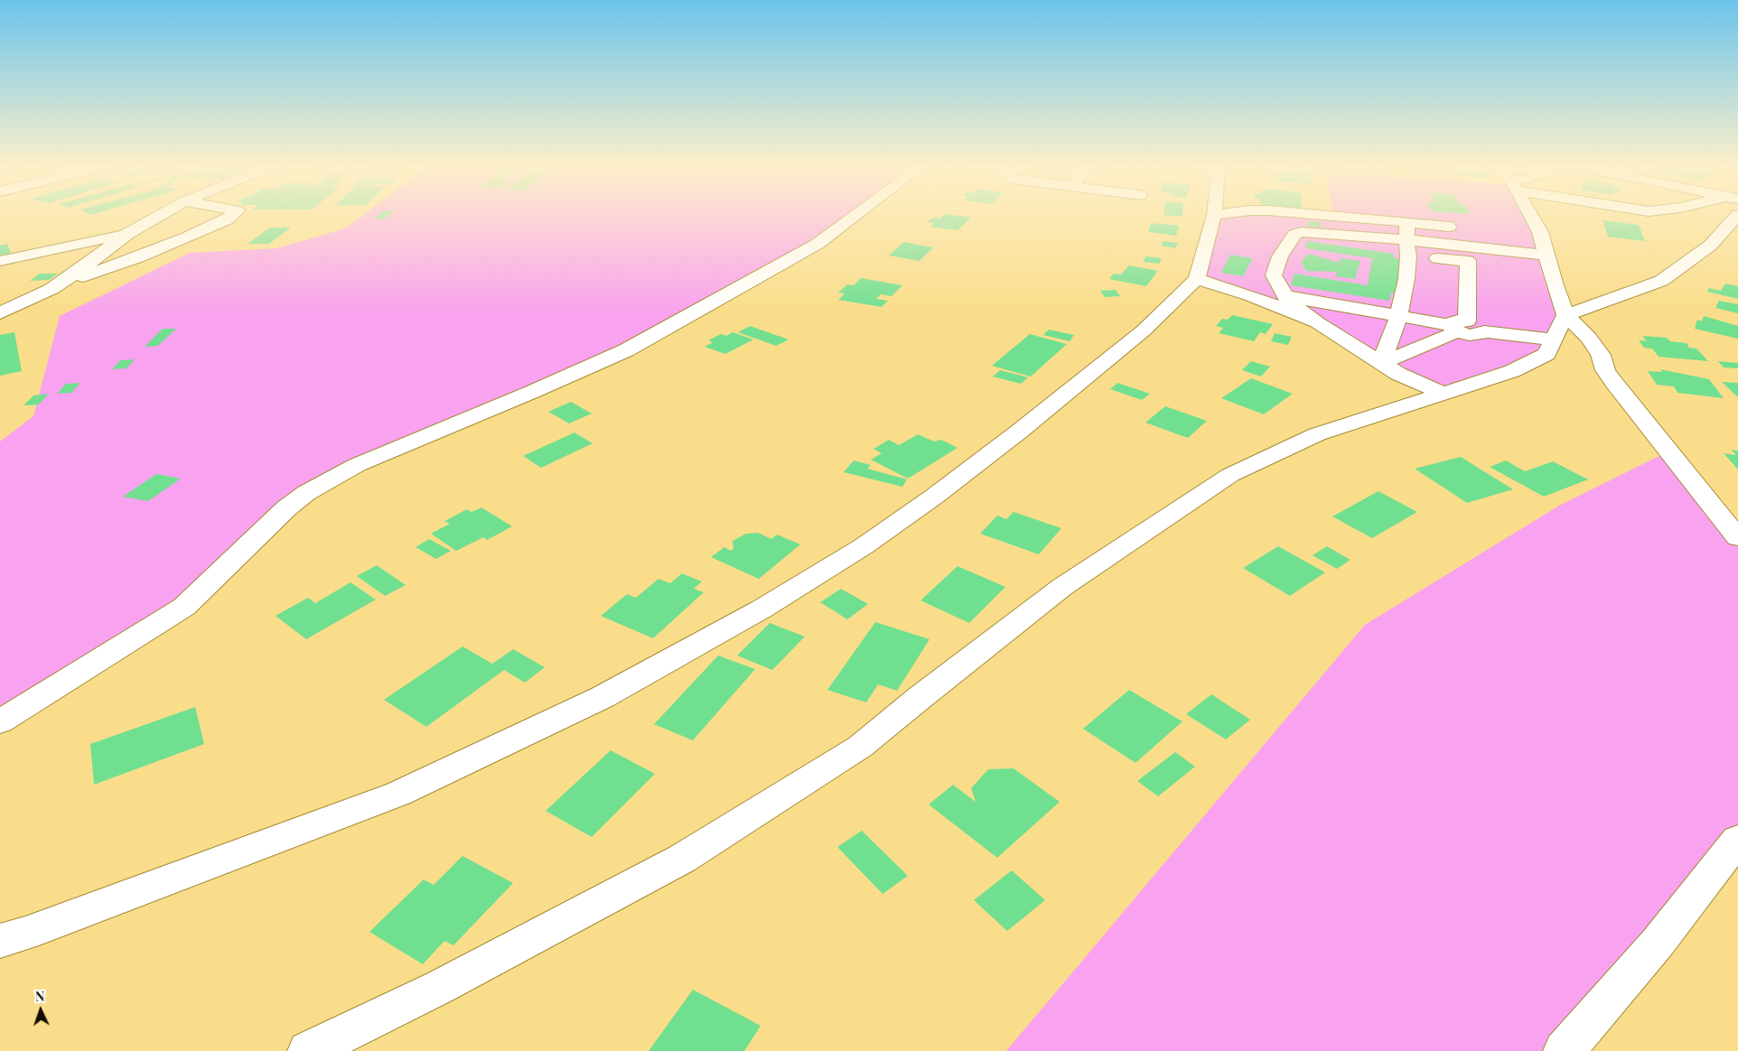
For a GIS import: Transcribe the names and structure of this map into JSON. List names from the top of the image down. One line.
{"north":"top"}
